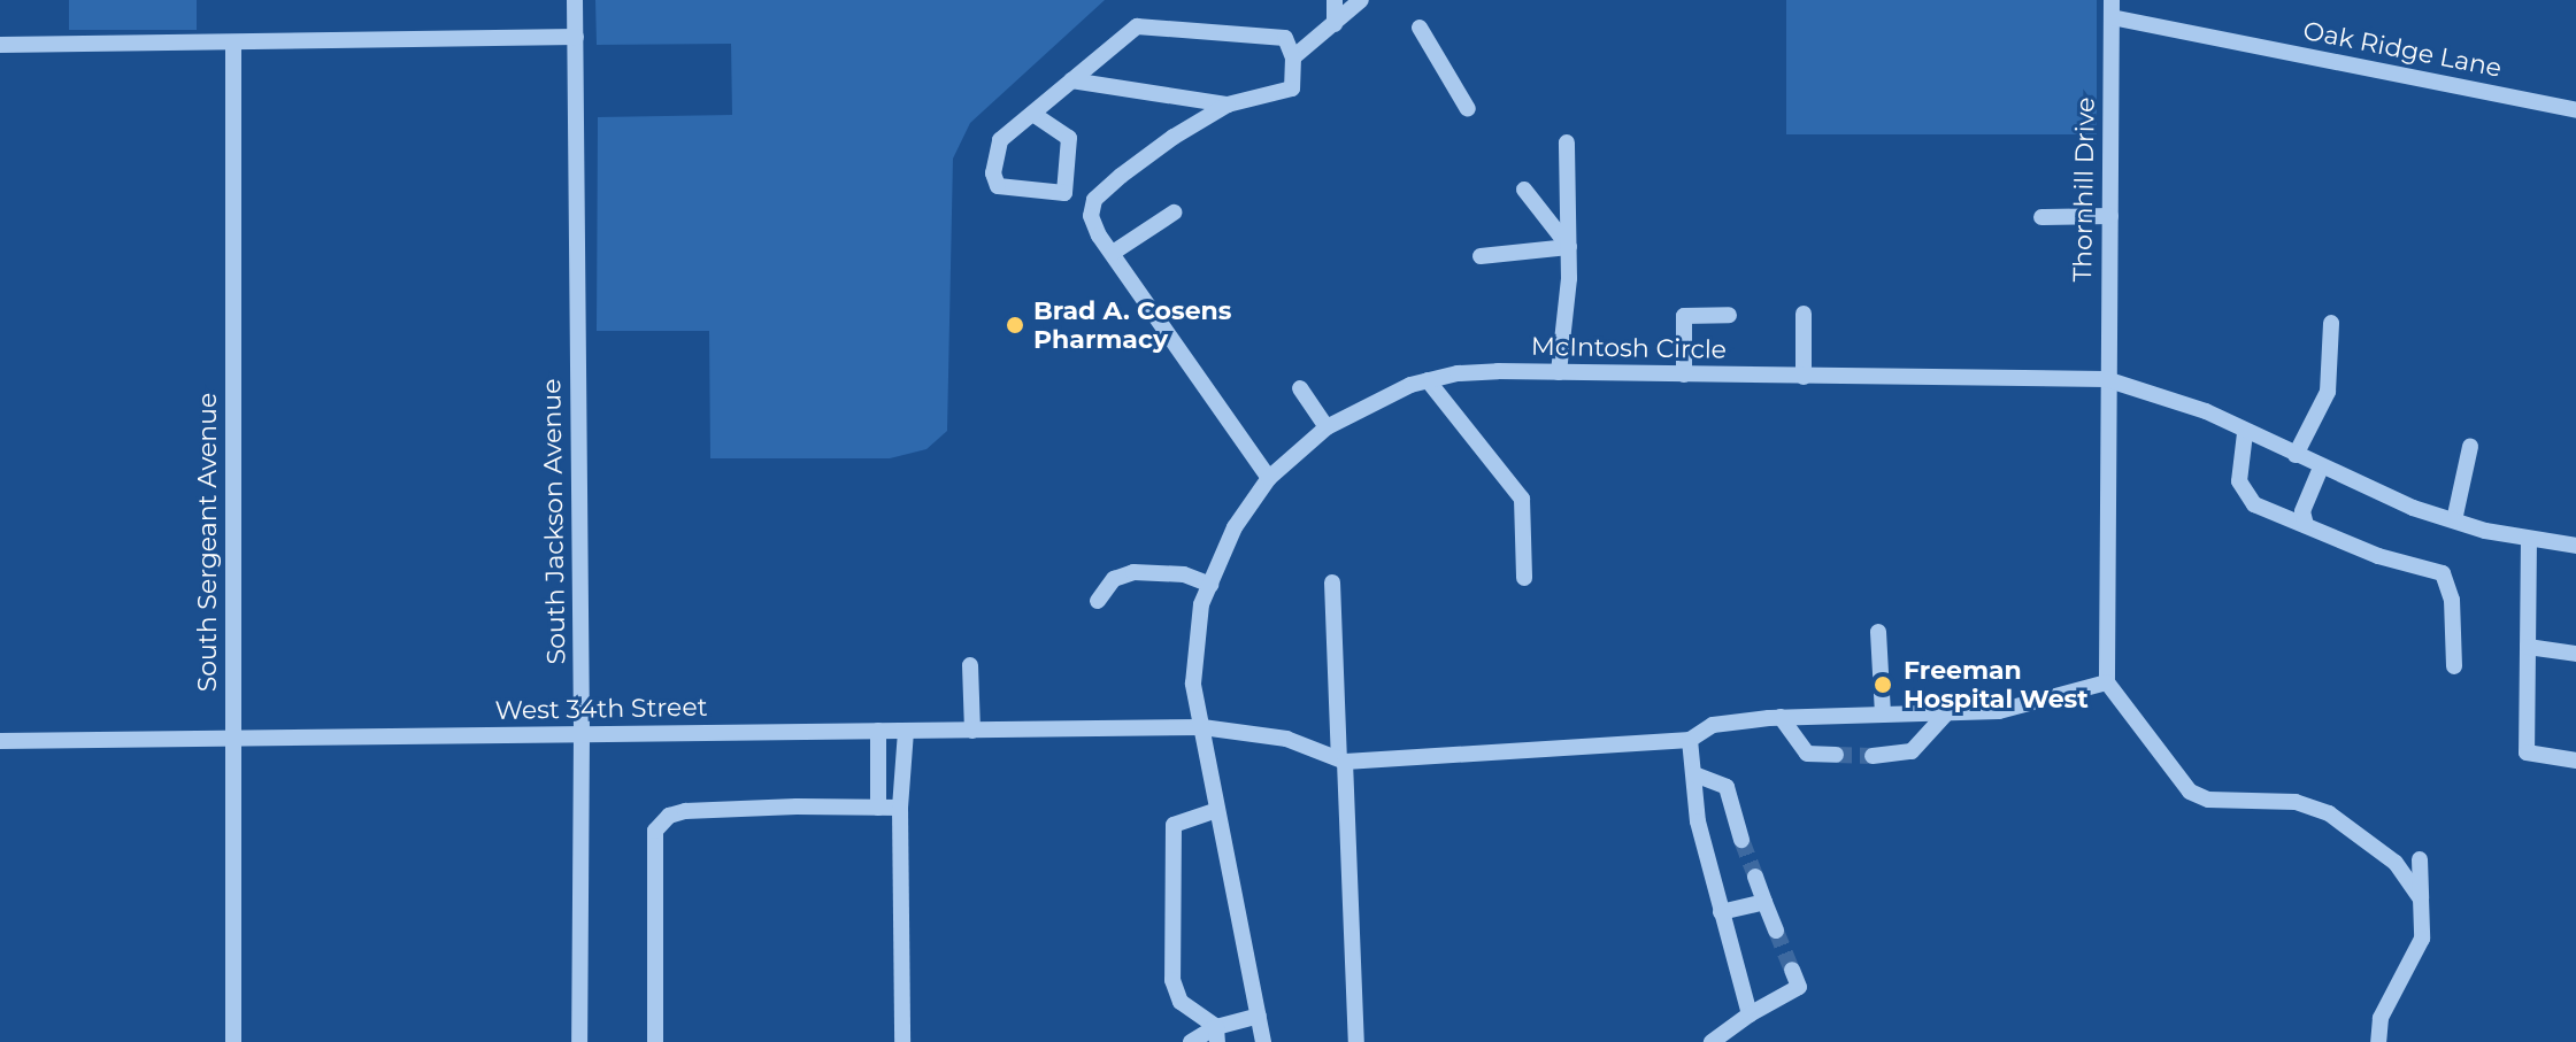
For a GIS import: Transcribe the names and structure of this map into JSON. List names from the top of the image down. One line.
{"streets":{"street":["Oak Ridge Lane","Thornhill Drive","McIntosh Circle","South Jackson Avenue","South Sergeant Avenue","West 34th Street"]},"crossings":[["Oak Ridge Lane","Thornhill Drive"],["Thornhill Drive","McIntosh Circle"],["McIntosh Circle","West 34th Street"],["South Jackson Avenue","West 34th Street"],["South Sergeant Avenue","West 34th Street"]],"places":["Brad A. Cosens Pharmacy","Freeman Hospital West"]}
